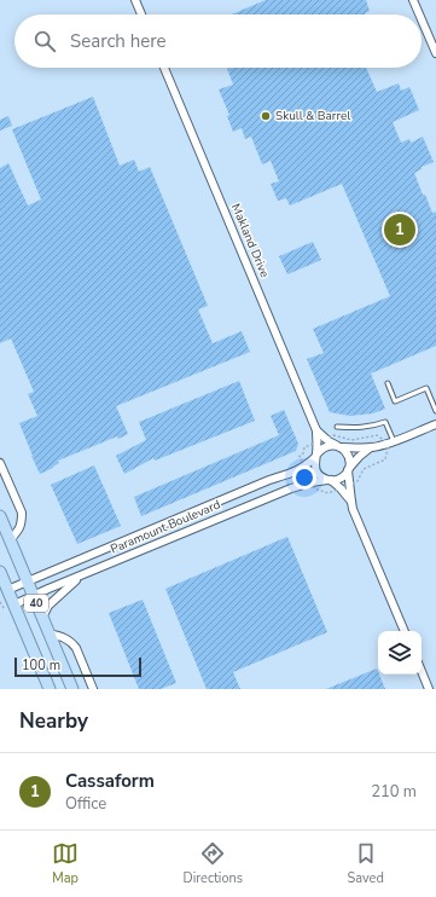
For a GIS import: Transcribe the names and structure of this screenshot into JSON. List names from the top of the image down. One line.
{"streets":{"main road":["40"],"street":["Makland Drive","Paramount Boulevard"]},"crossings":[["Makland Drive","Paramount Boulevard"],["Paramount Boulevard","40"]],"places":["Skull & Barrel"],"scale_bar":"100 m","page":{"search":"Search here","pins":"1","scale":"100 m","heading":"Nearby","list":[{"mark":"1","name":"Cassaform","note":"Office","value":"210 m"}],"nav":["Map","Directions","Saved"]}}
